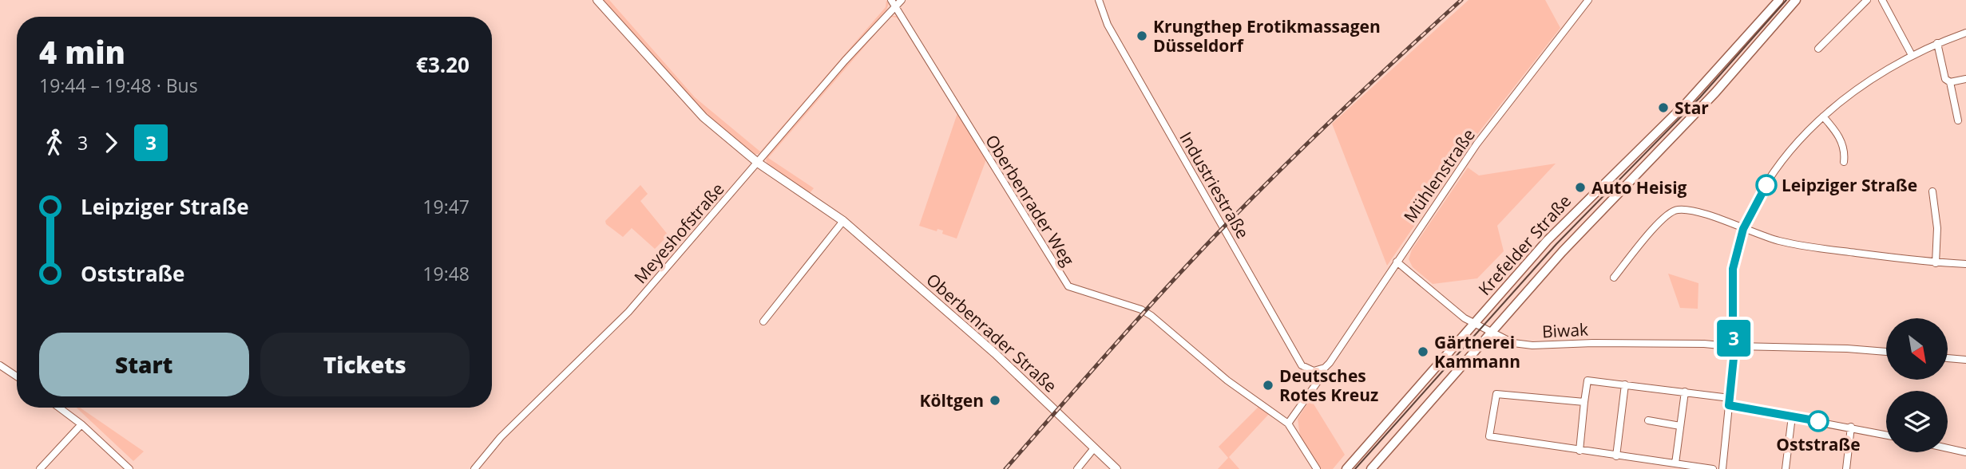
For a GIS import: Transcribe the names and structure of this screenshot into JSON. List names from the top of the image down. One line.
{"streets":{"main road":["Krefelder Straße"],"street":["Mühlenstraße","Industriestraße","Oberbenrader Weg","Meyeshofstraße","Biwak","Oberbenrader Straße"]},"crossings":[["Mühlenstraße","Industriestraße"],["Mühlenstraße","Biwak"],["Oberbenrader Weg","Meyeshofstraße"],["Meyeshofstraße","Oberbenrader Straße"],["Krefelder Straße","Biwak"]],"places":["Krungthep Erotikmassagen Düsseldorf","Star","Leipziger Straße","Auto Heisig","Gärtnerei Kammann","Deutsches Rotes Kreuz","Költgen","Oststraße"],"lines":["bus line 3"],"north":"bottom right","page":{"on_map":"3","heading":["4 min","19:44 – 19:48 · Bus","€3.20"],"legs":["3","3"],"list":[{"name":"Leipziger Straße","value":"19:47"},{"name":"Oststraße","value":"19:48"}],"buttons":["Start","Tickets"]}}
